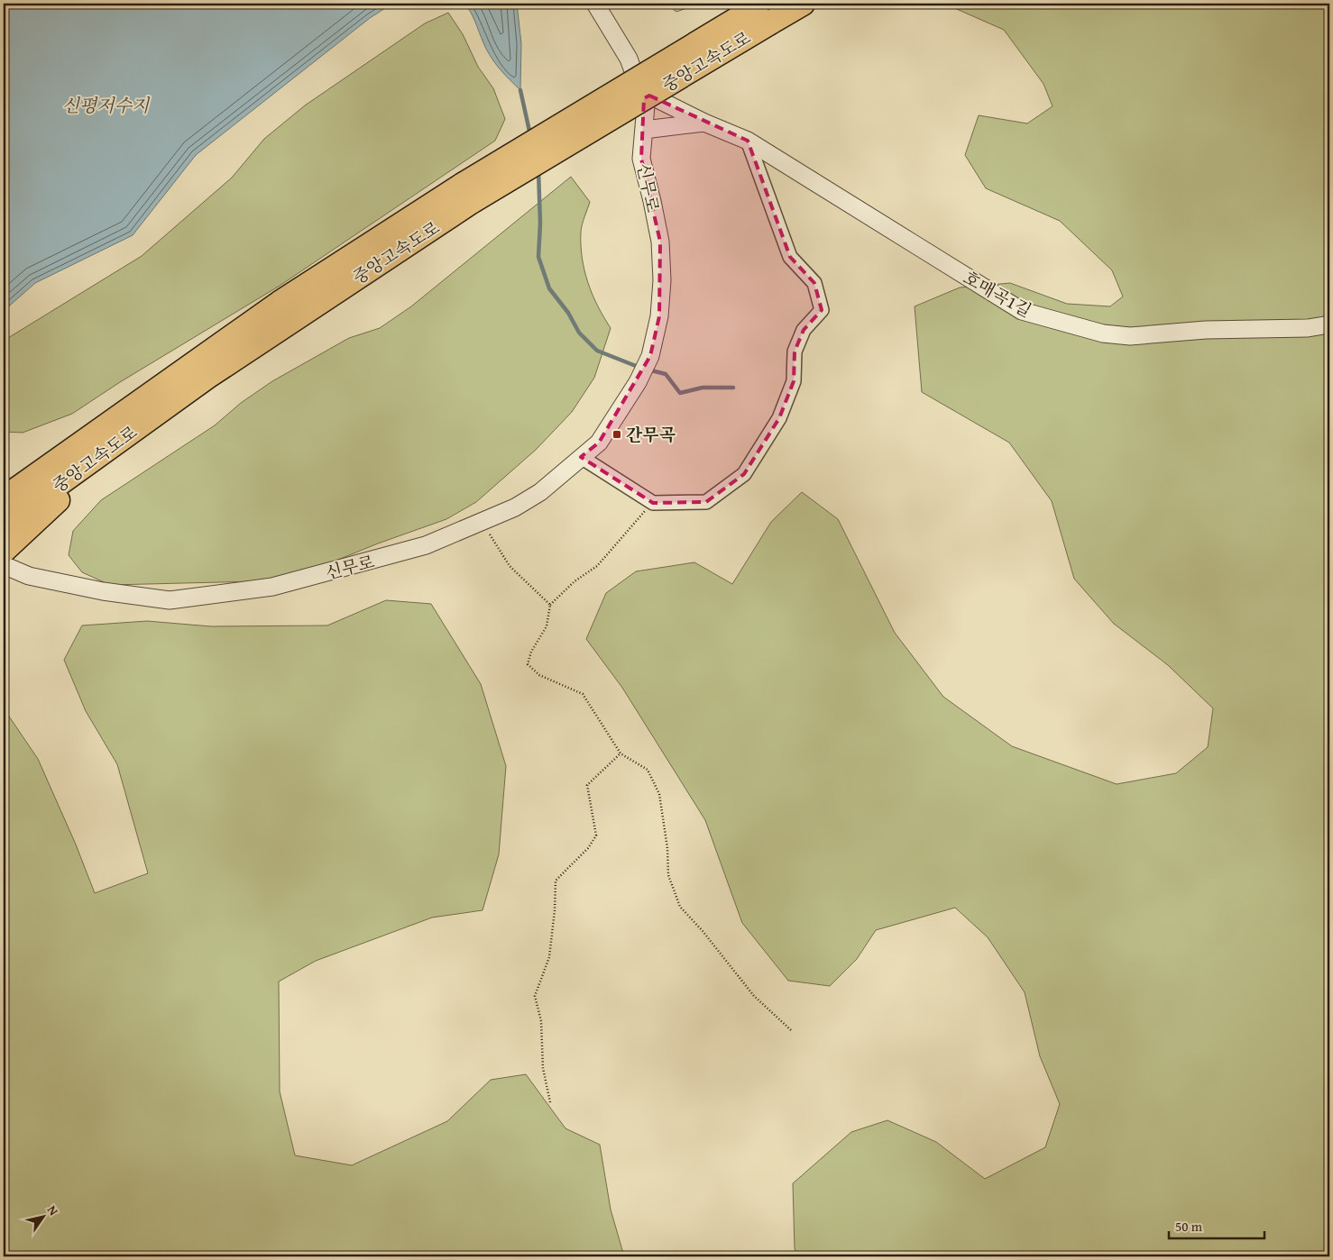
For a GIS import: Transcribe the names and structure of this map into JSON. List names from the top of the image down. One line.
{"streets":{"highway":["중앙고속도로"],"street":["신무로","호매곡1길"]},"crossings":[["신무로","호매곡1길"]],"water":["신평저수지"],"places":{"transit":["간무곡"]},"scale_bar":"50 m","north":"top right"}
